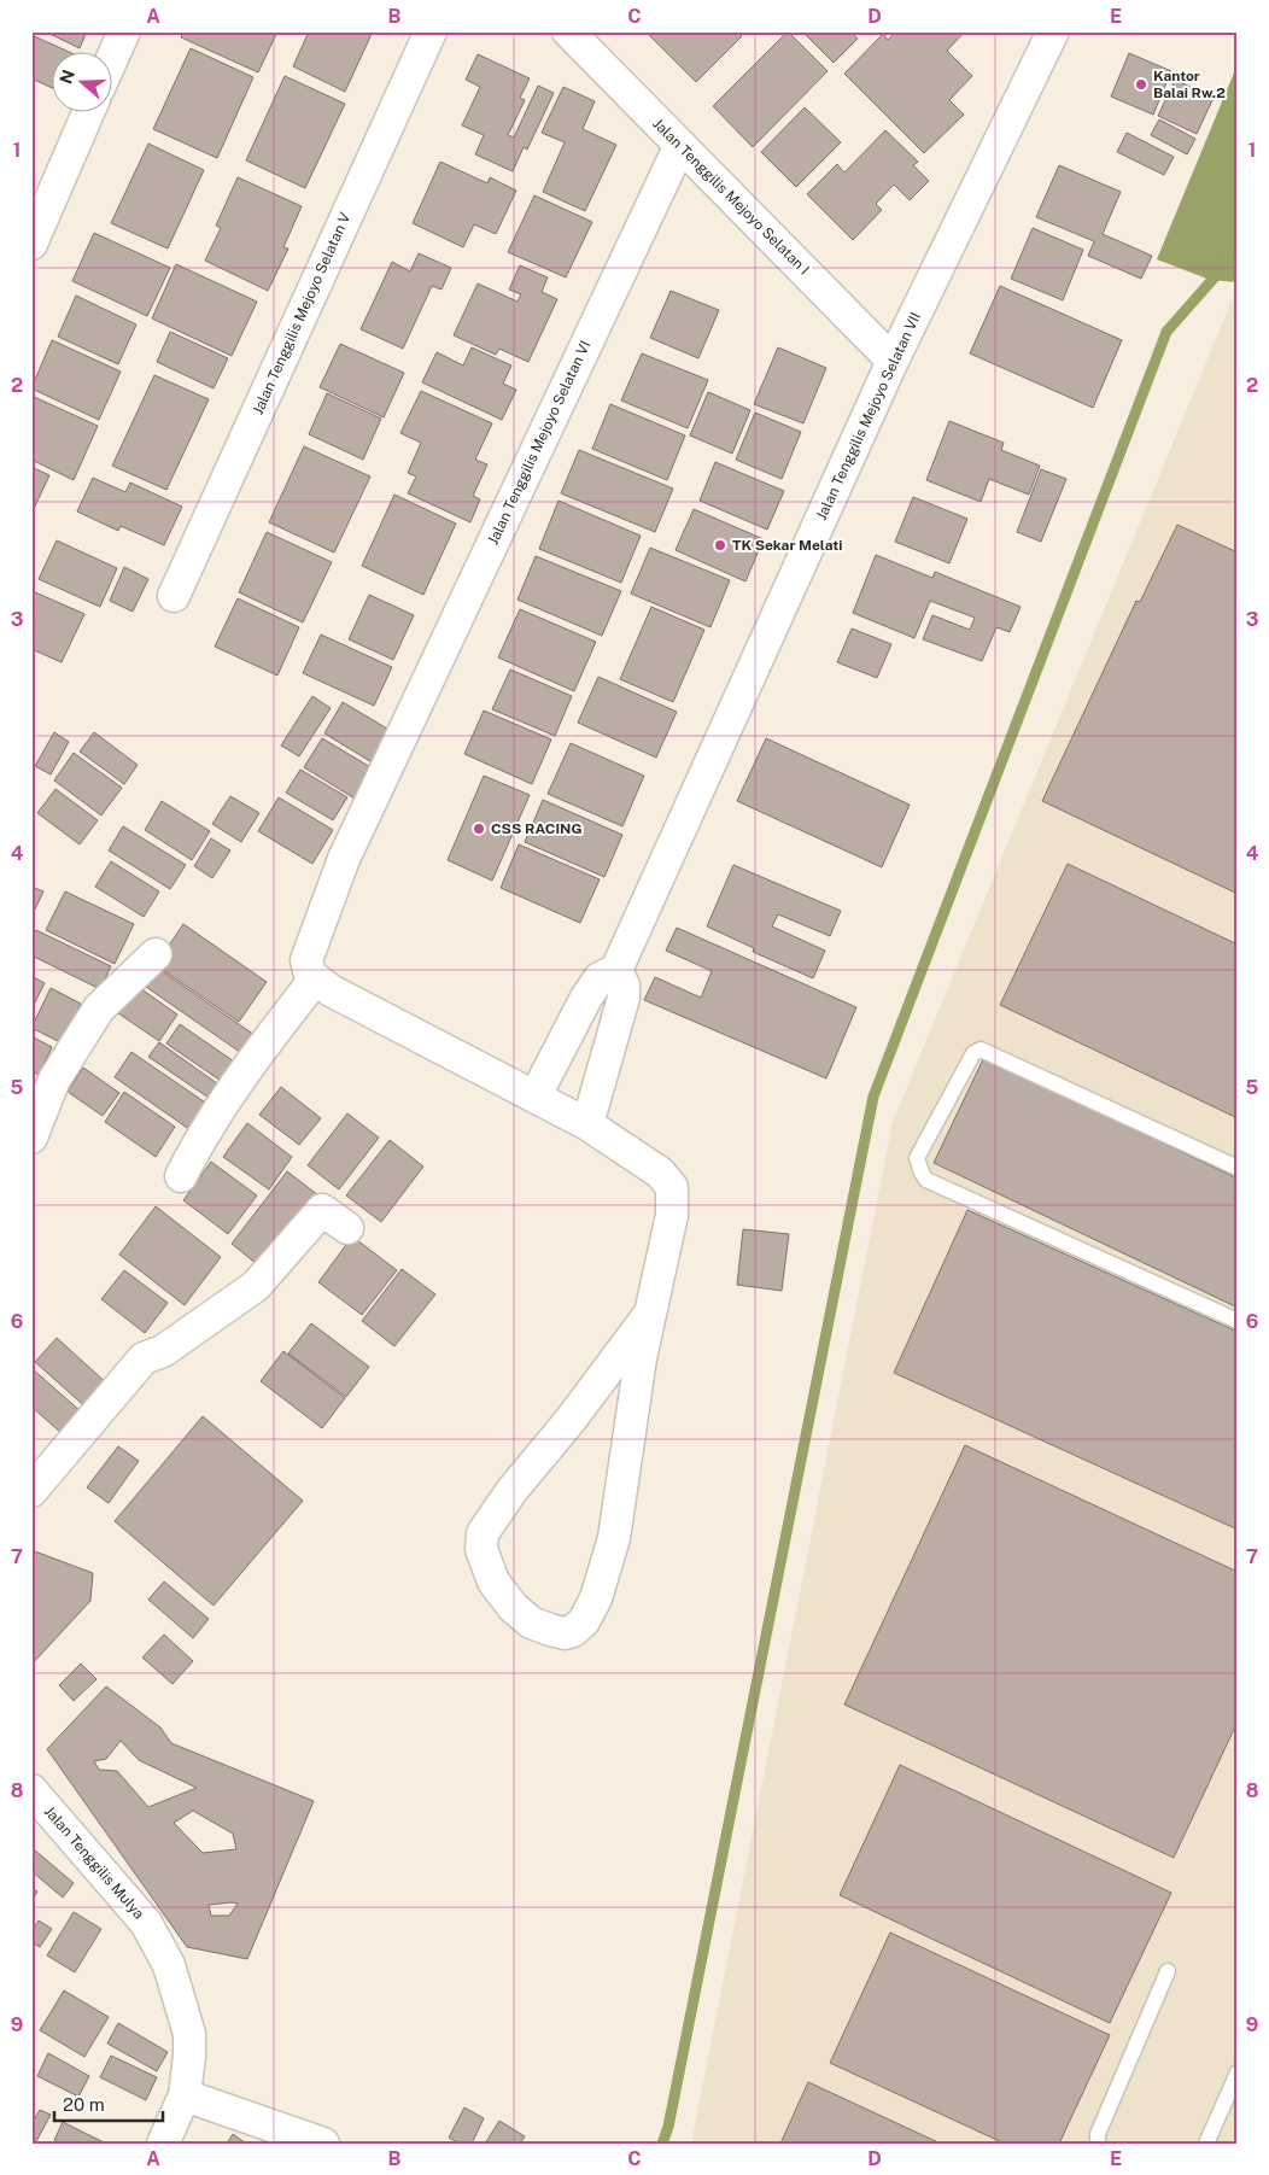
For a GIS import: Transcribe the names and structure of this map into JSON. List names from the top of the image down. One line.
{"streets":{"street":["Jalan Tenggilis Mejoyo Selatan I","Jalan Tenggilis Mejoyo Selatan V","Jalan Tenggilis Mejoyo Selatan VII","Jalan Tenggilis Mejoyo Selatan VI","Jalan Tenggilis Mulya"]},"crossings":[["Jalan Tenggilis Mejoyo Selatan I","Jalan Tenggilis Mejoyo Selatan VII"],["Jalan Tenggilis Mejoyo Selatan I","Jalan Tenggilis Mejoyo Selatan VI"]],"places":["Kantor Balai Rw.2","TK Sekar Melati","CSS RACING"],"scale_bar":"20 m","north":"left","grid":{"columns":["A","B","C","D","E"],"rows":["1","2","3","4","5","6","7","8","9"]}}
